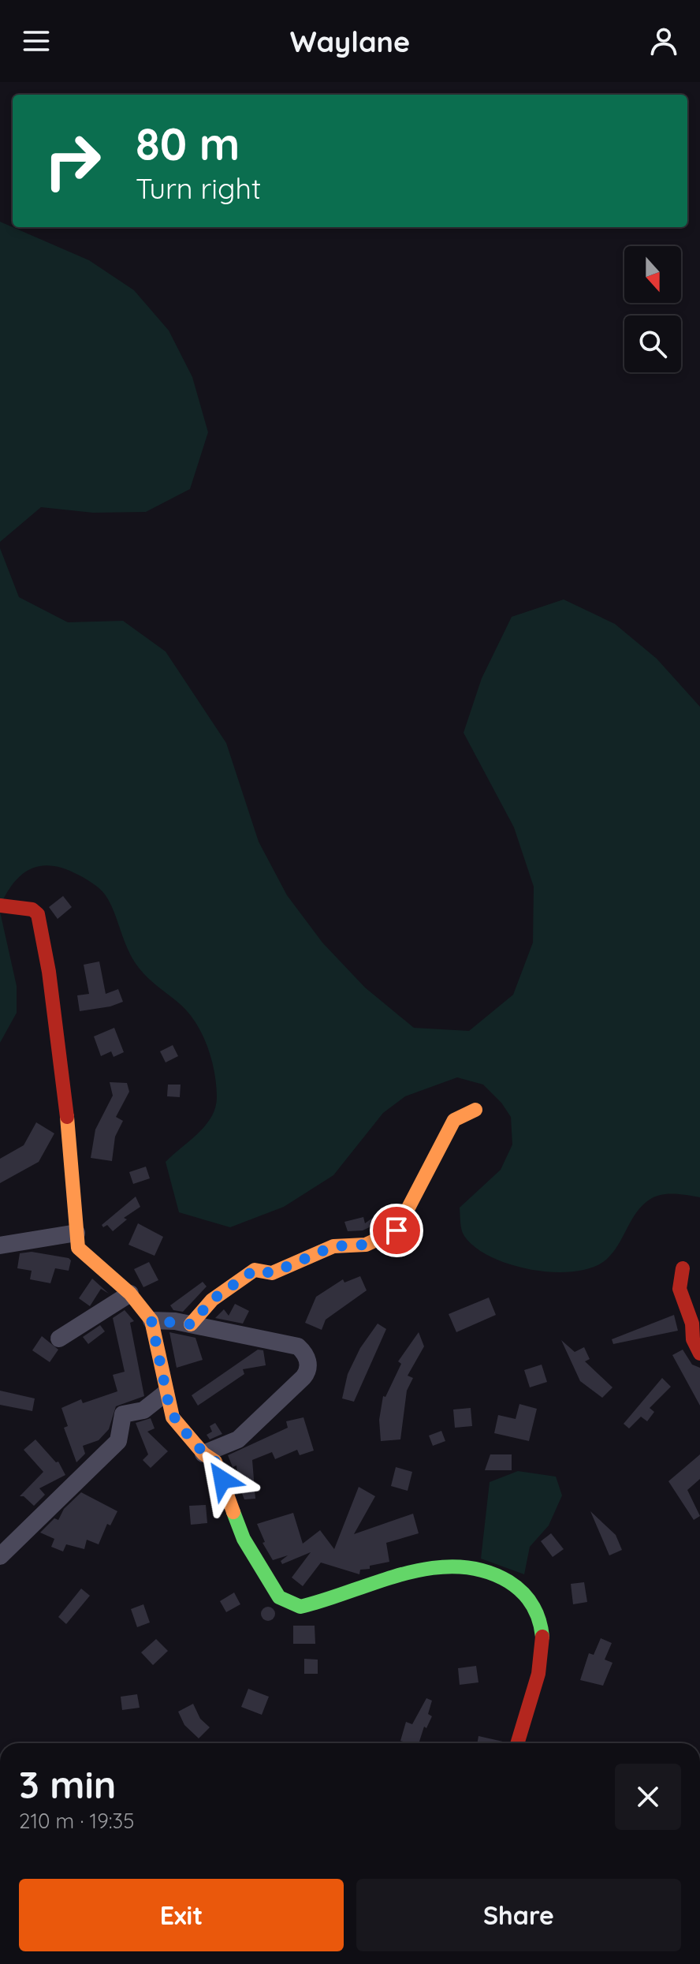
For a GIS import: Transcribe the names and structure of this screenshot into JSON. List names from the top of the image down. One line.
{"north":"bottom","page":{"header":"Waylane","turn":["80 m","Turn right"],"heading":["3 min","210 m · 19:35"],"buttons":["Exit","Share"]}}
